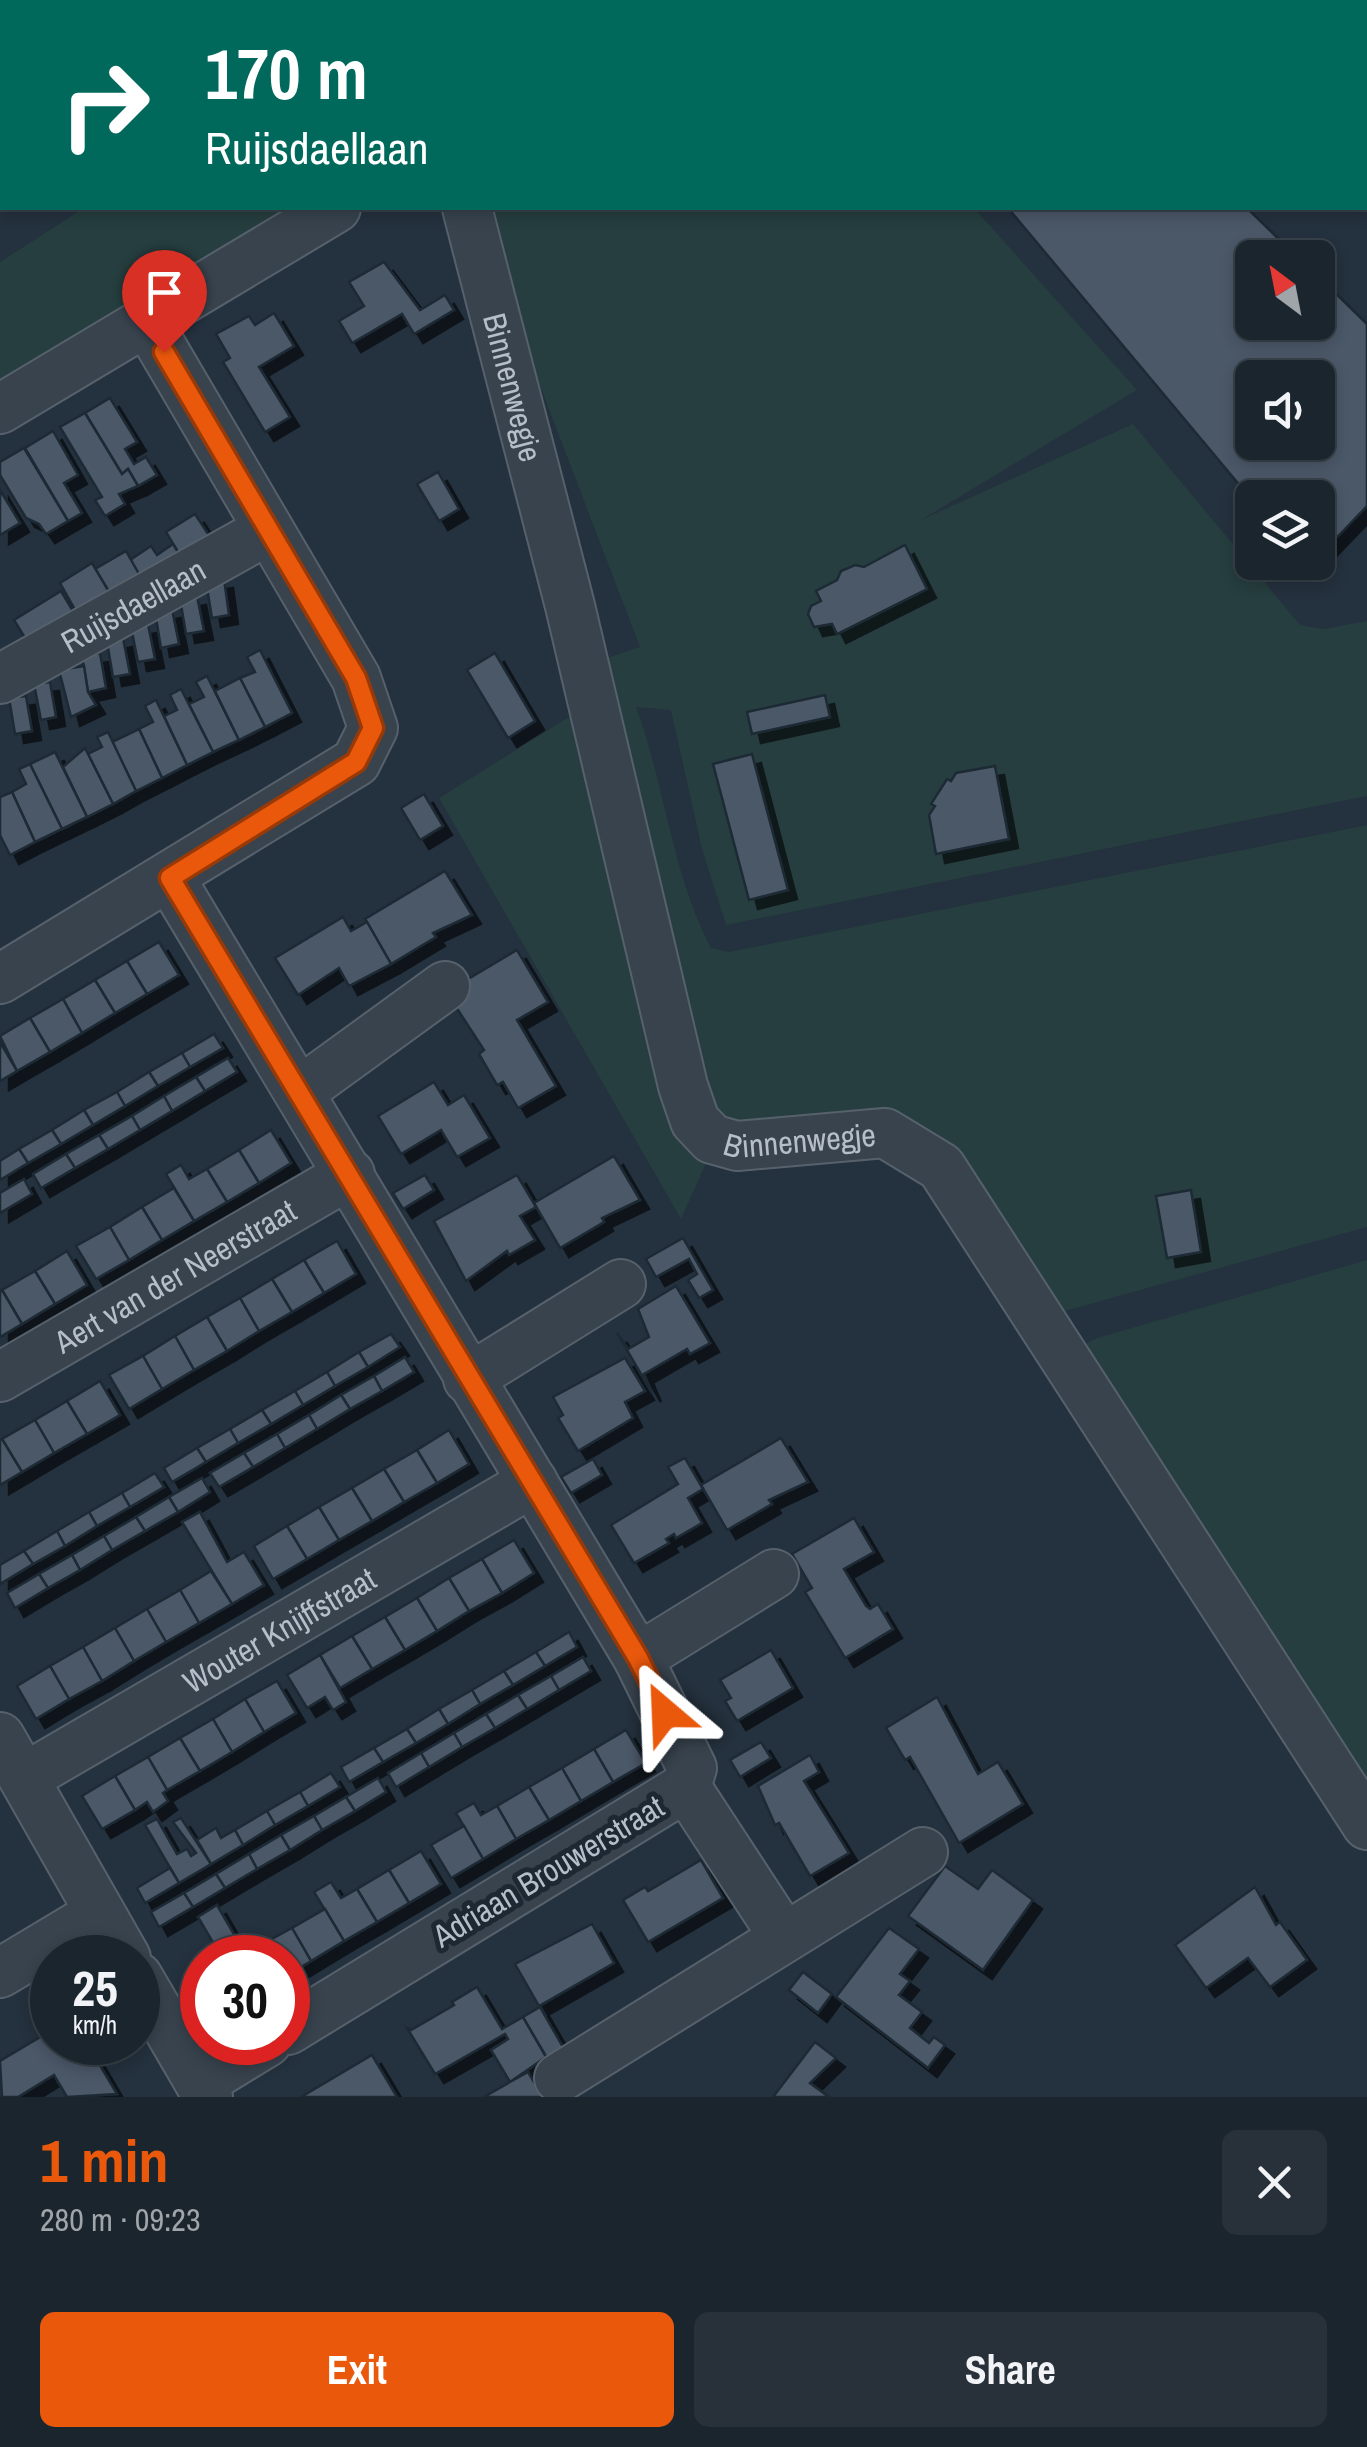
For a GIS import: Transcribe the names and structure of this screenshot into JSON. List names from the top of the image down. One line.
{"streets":{"street":["Binnenwegje","Ruijsdaellaan","Aert van der Neerstraat","Wouter Knijffstraat","Adriaan Brouwerstraat"]},"crossings":[["Aert van der Neerstraat","Adriaan Brouwerstraat"],["Wouter Knijffstraat","Adriaan Brouwerstraat"]],"north":"top left","page":{"turn":["170 m","Ruijsdaellaan"],"speed":"25 km/h","limit":"30","heading":["1 min","280 m · 09:23"],"buttons":["Exit","Share"]}}
